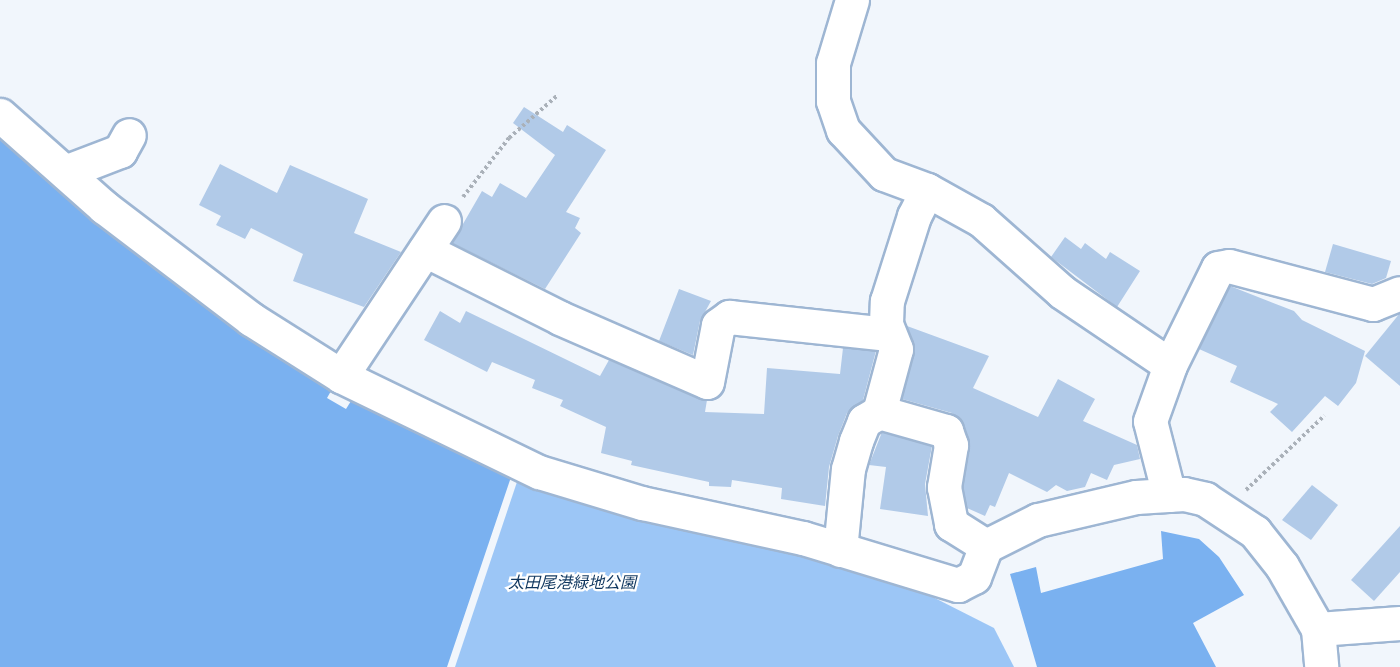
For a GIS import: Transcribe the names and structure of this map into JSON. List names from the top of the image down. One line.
{"parks":["太田尾港緑地公園"]}
